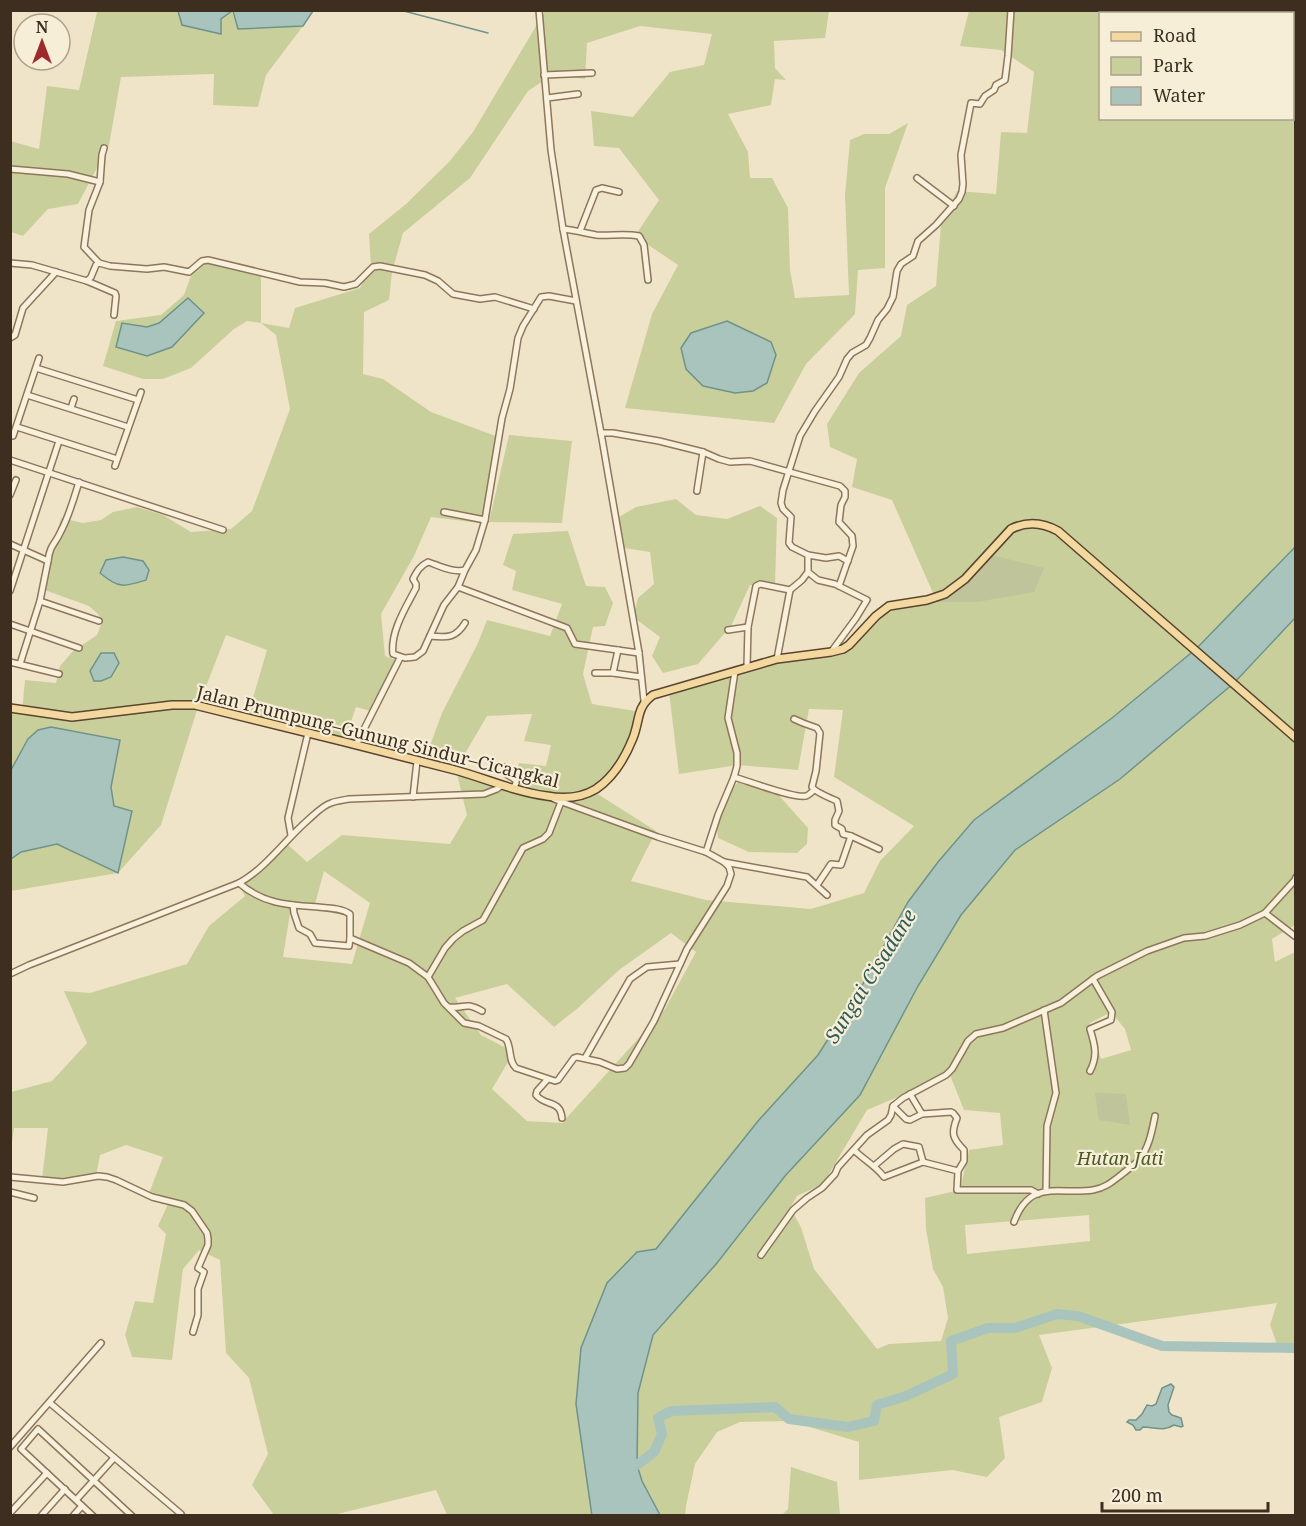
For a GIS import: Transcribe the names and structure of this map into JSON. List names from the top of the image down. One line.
{"streets":{"main road":["Jalan Prumpung–Gunung Sindur–Cicangkal"]},"water":["Sungai Cisadane"],"parks":["Hutan Jati"],"legend":["Road","Park","Water"],"scale_bar":"200 m","north":"top"}
